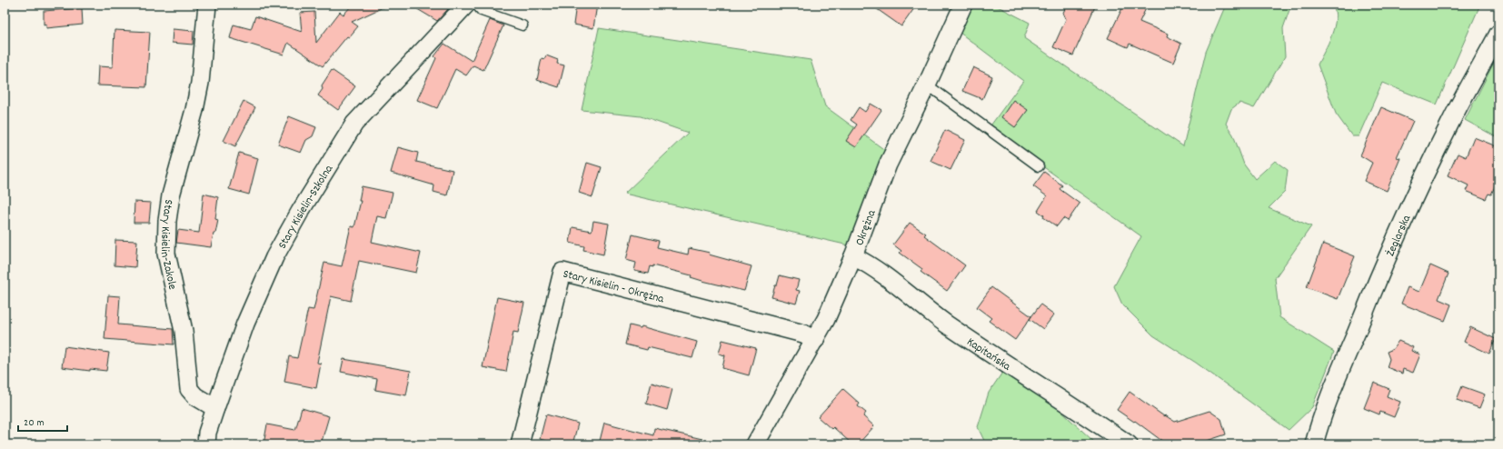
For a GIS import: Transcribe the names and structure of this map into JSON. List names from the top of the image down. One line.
{"streets":{"street":["Stary Kisielin-Szkolna","Okrężna","Żeglarska","Stary Kisielin-Zakole","Stary Kisielin - Okrężna","Kapitańska"]},"crossings":[["Stary Kisielin-Szkolna","Stary Kisielin-Zakole"],["Okrężna","Stary Kisielin - Okrężna"],["Okrężna","Kapitańska"]],"scale_bar":"20 m"}
